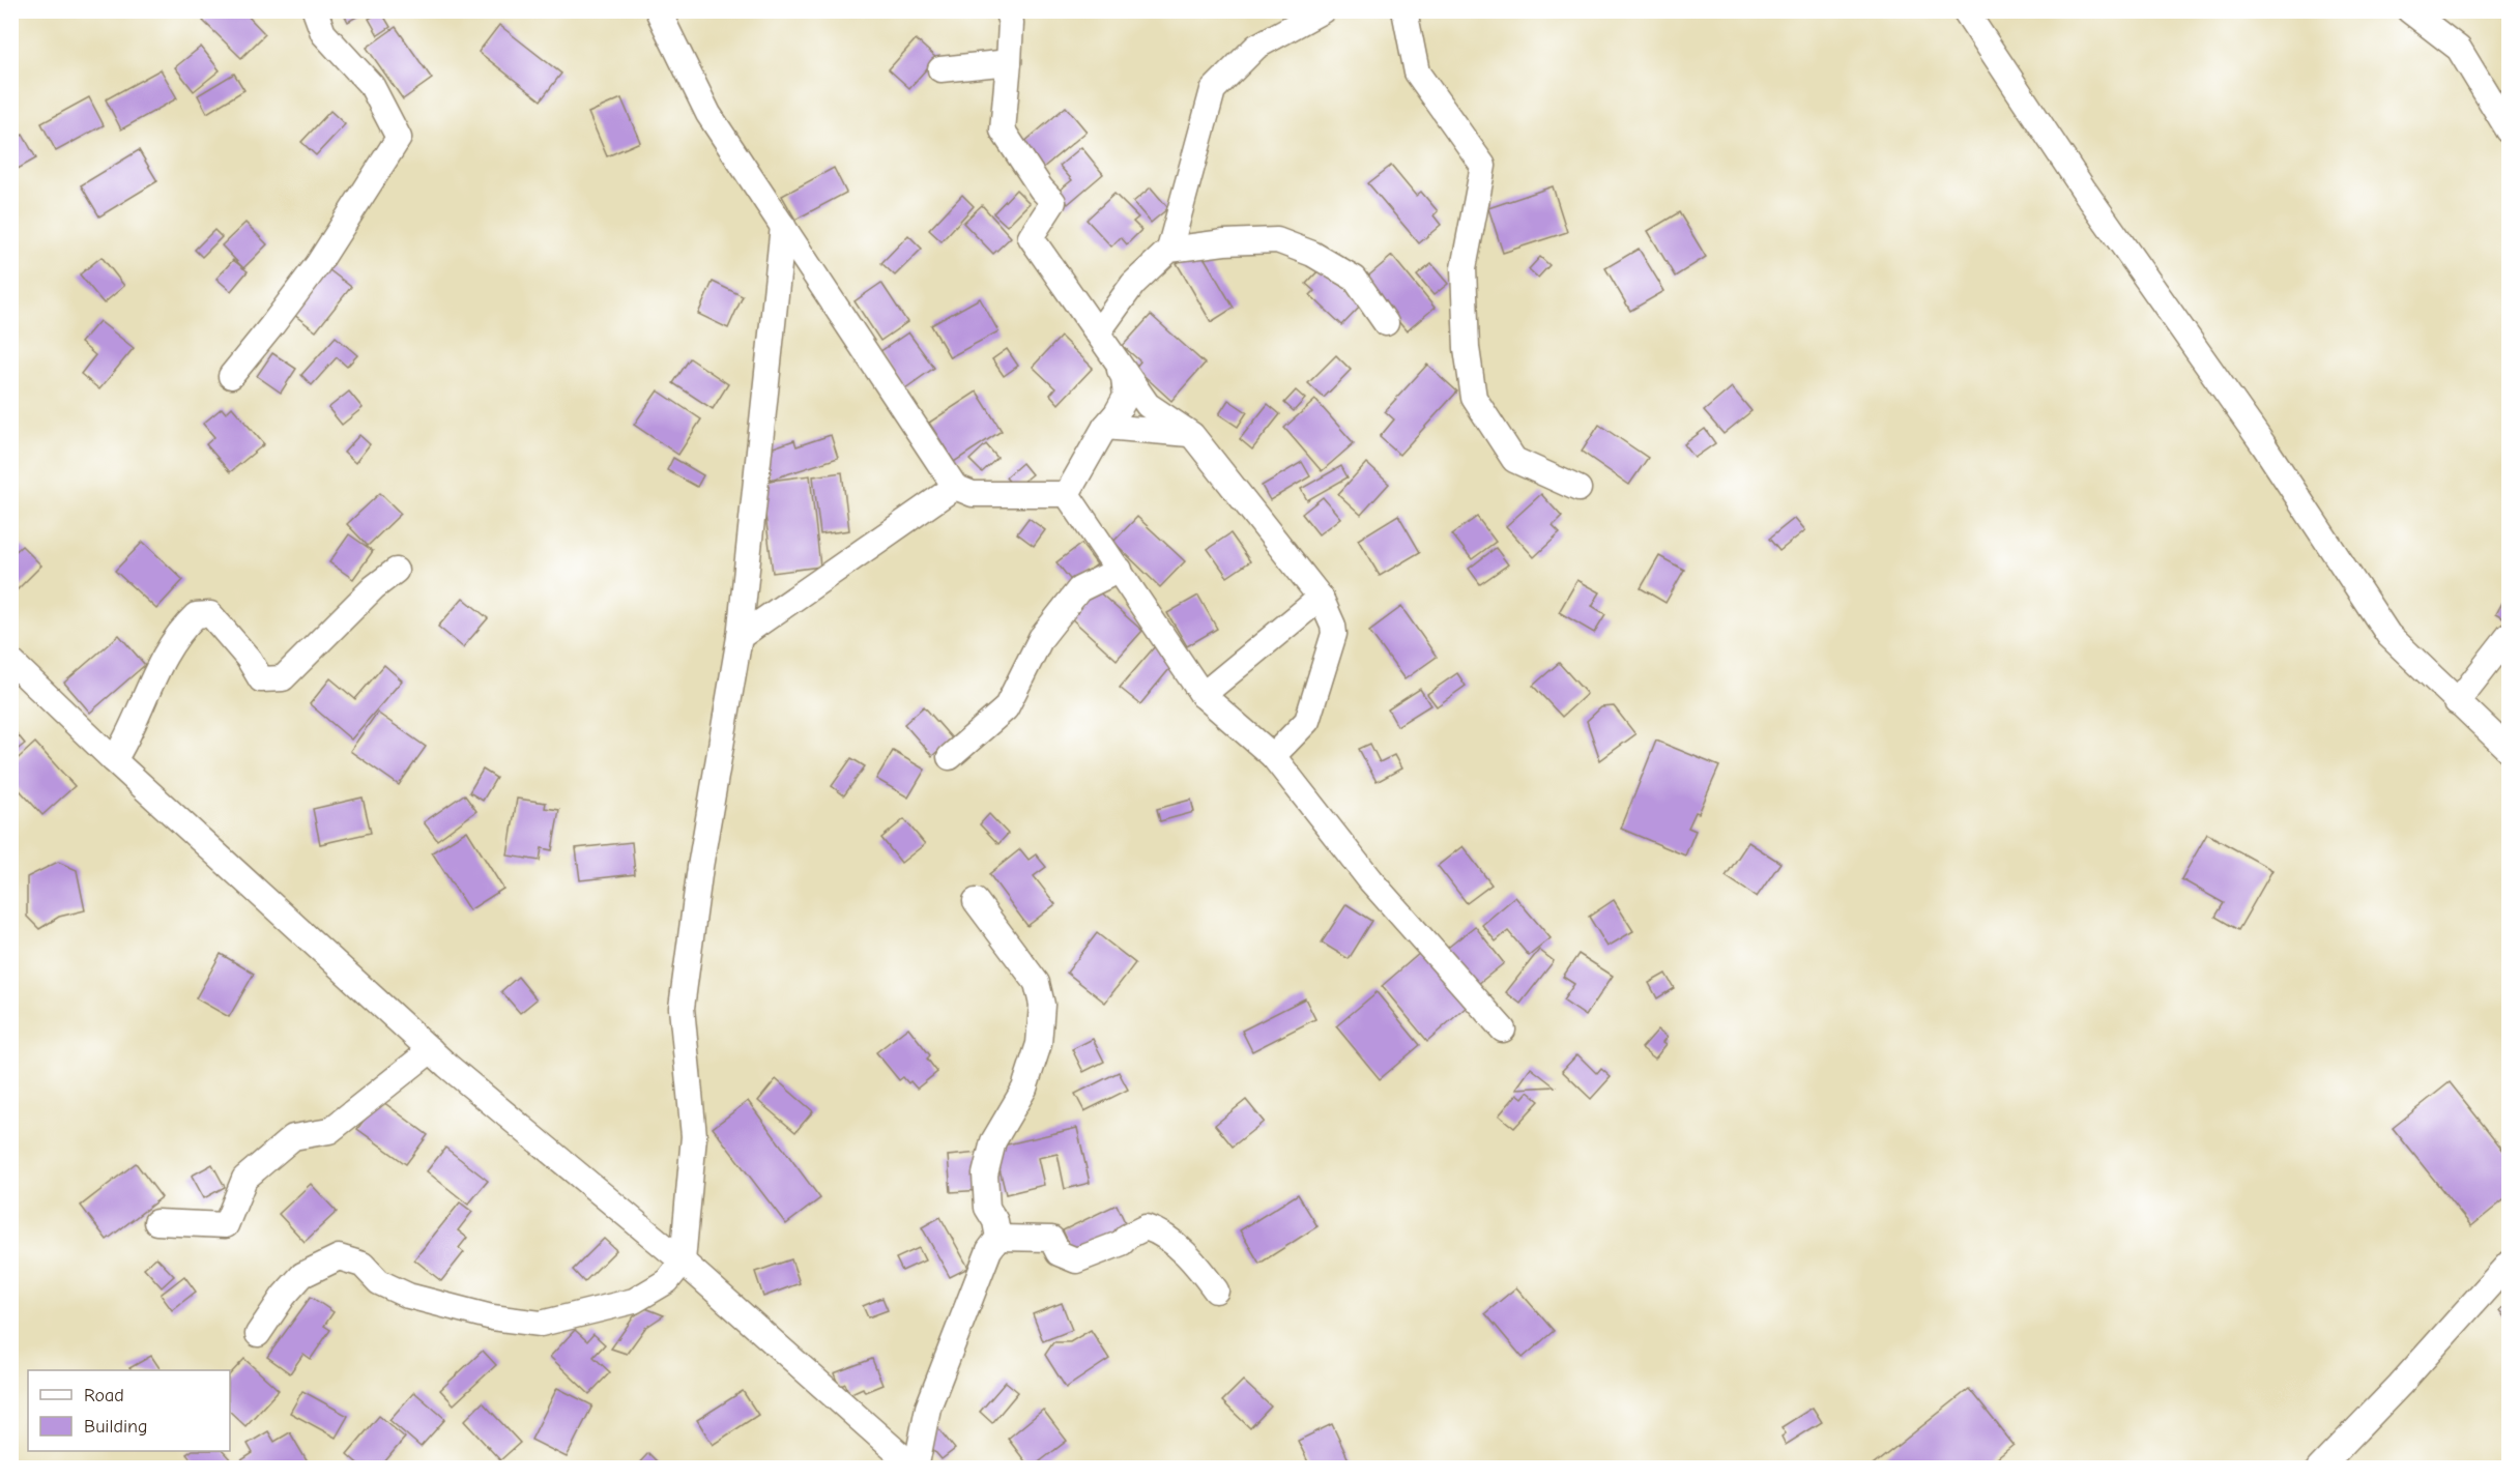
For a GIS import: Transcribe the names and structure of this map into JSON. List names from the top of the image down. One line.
{"legend":["Road","Building"]}
